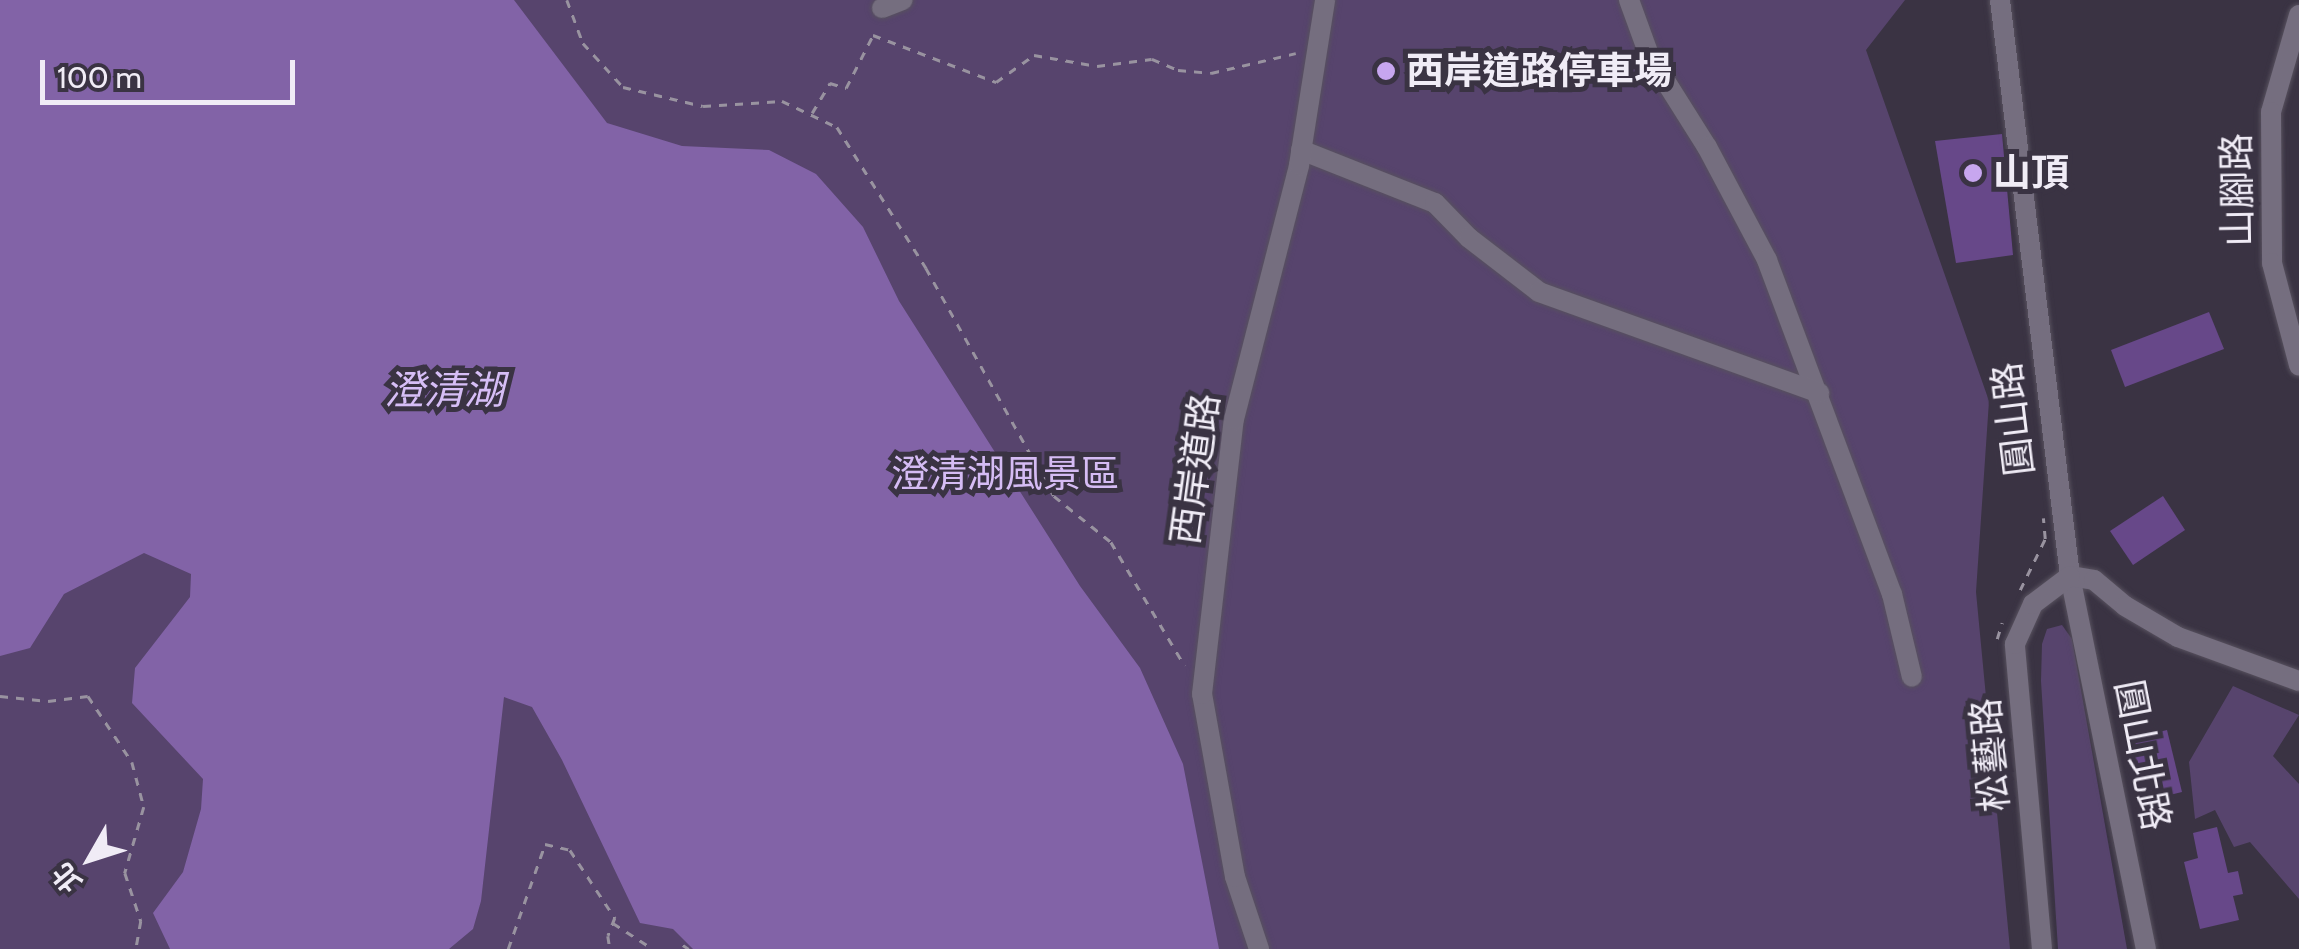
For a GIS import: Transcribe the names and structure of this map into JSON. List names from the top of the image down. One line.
{"streets":{"street":["山腳路","圓山路","西岸道路","松藝路","圓山北路"]},"crossings":[["圓山路","松藝路"],["圓山路","圓山北路"],["松藝路","圓山北路"]],"water":["澄清湖"],"parks":["澄清湖風景區"],"places":["西岸道路停車場","山頂"],"scale_bar":"100 m","north":"bottom left"}
